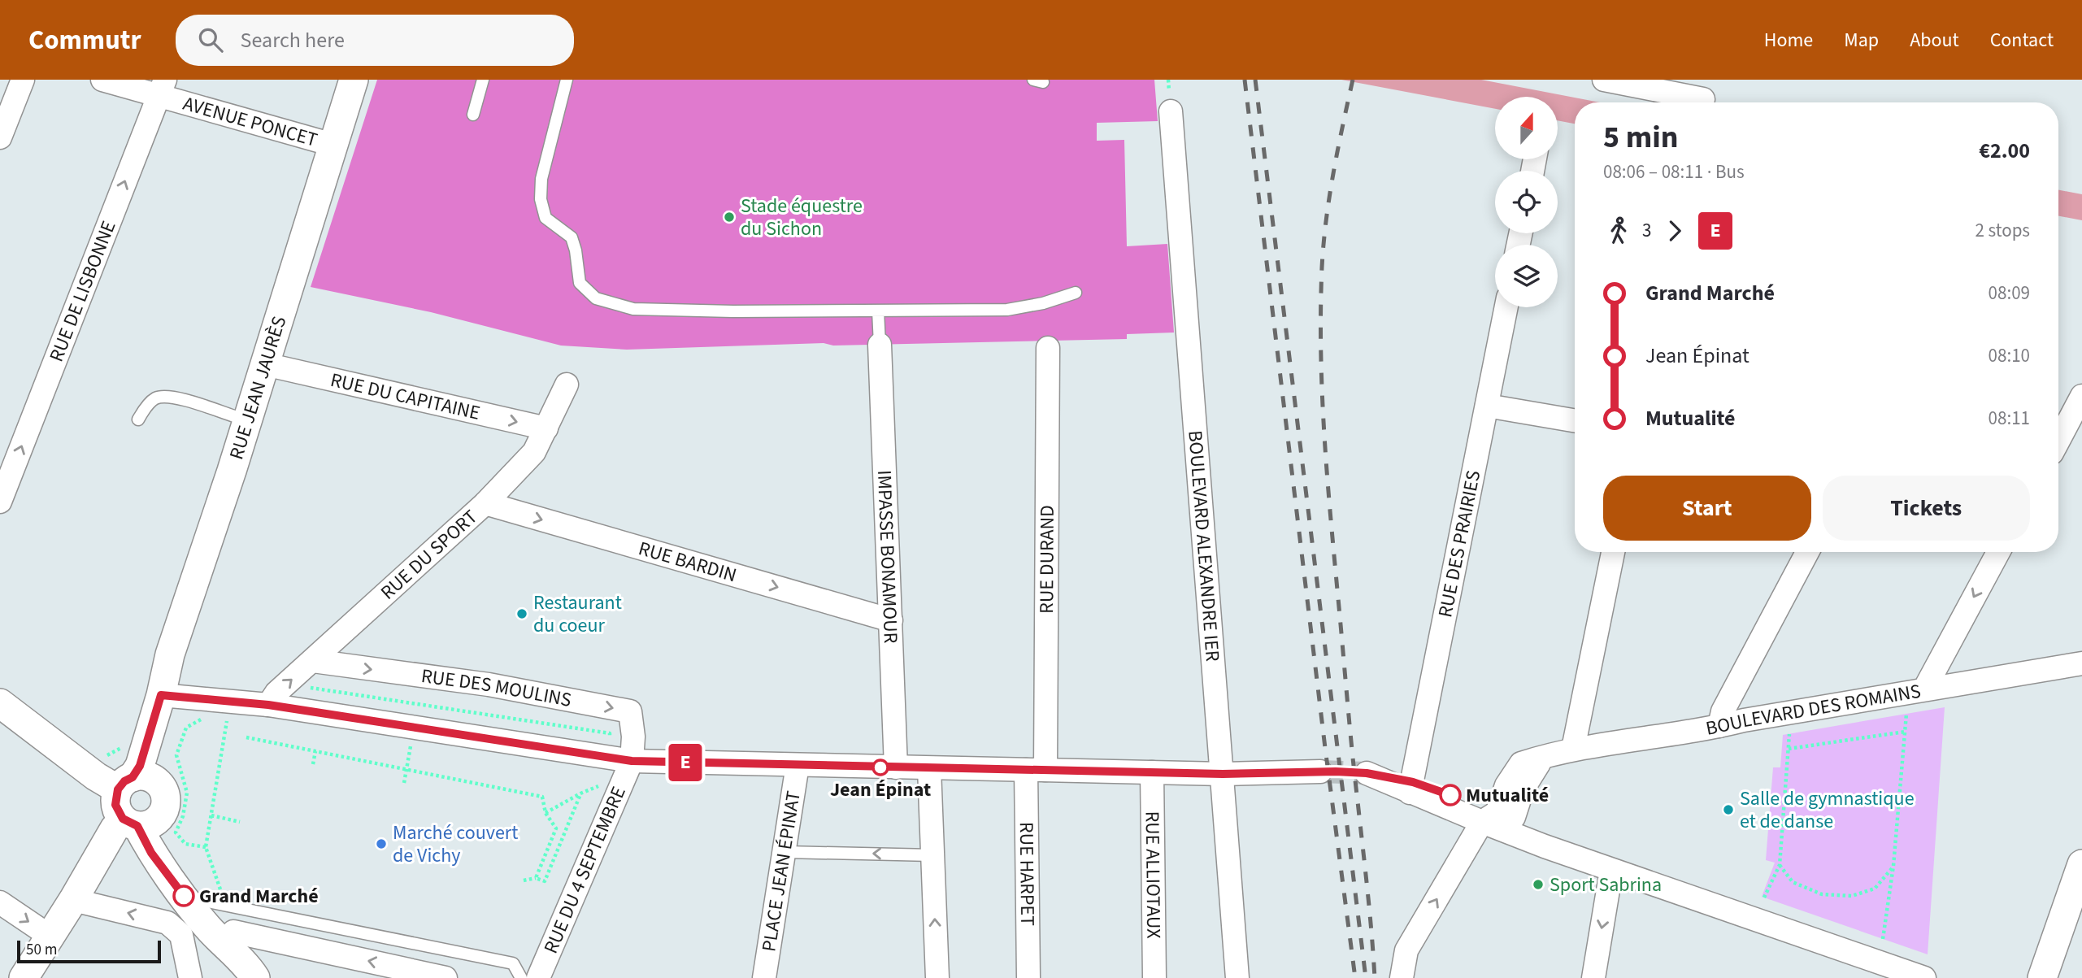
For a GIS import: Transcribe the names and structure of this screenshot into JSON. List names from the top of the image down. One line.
{"streets":{"street":["AVENUE PONCET","RUE DE LISBONNE","RUE JEAN JAURÈS","RUE DU CAPITAINE","BOULEVARD ALEXANDRE IER","RUE DES PRAIRIES","RUE DU SPORT","IMPASSE BONAMOUR","RUE DURAND","RUE BARDIN","RUE DES MOULINS","BOULEVARD DES ROMAINS","RUE DU 4 SEPTEMBRE","PLACE JEAN ÉPINAT","RUE HARPET","RUE ALLIOTAUX"]},"crossings":[["AVENUE PONCET","RUE DE LISBONNE"],["AVENUE PONCET","RUE JEAN JAURÈS"],["RUE JEAN JAURÈS","RUE DU CAPITAINE"],["RUE DU CAPITAINE","RUE DU SPORT"],["RUE DES PRAIRIES","BOULEVARD DES ROMAINS"],["RUE DU SPORT","RUE BARDIN"],["RUE DU SPORT","RUE DES MOULINS"],["IMPASSE BONAMOUR","RUE BARDIN"],["RUE DURAND","RUE HARPET"],["RUE DES MOULINS","RUE DU 4 SEPTEMBRE"]],"one_way":["RUE DE LISBONNE","RUE DU CAPITAINE"],"places":["Stade équestre du Sichon","Restaurant du coeur","Jean Épinat","Mutualité","Salle de gymnastique et de danse","Marché couvert de Vichy","Sport Sabrina","Grand Marché"],"lines":["bus line E"],"scale_bar":"50 m","north":"top","page":{"header":"Commutr","search":"Search here","nav":["Home","Map","About","Contact"],"on_map":"E","heading":["5 min","08:06 – 08:11 · Bus","€2.00"],"legs":["3","E","2 stops"],"list":[{"name":"Grand Marché","value":"08:09"},{"name":"Jean Épinat","value":"08:10"},{"name":"Mutualité","value":"08:11"}],"buttons":["Start","Tickets"],"scale":"50 m"}}
